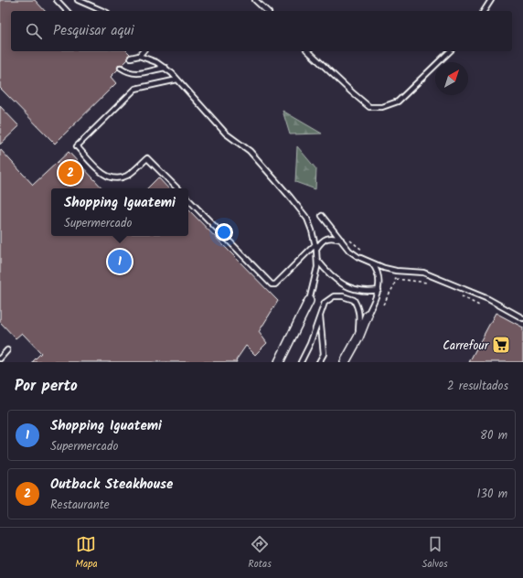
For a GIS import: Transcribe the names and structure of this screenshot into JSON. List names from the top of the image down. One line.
{"places":{"supermarket":["Carrefour"]},"north":"top right","page":{"search":"Pesquisar aqui","pins":["2","1"],"popup":["Shopping Iguatemi","Supermercado"],"heading":["Por perto","2 resultados"],"list":[{"mark":"1","name":"Shopping Iguatemi","note":"Supermercado","value":"80 m"},{"mark":"2","name":"Outback Steakhouse","note":"Restaurante","value":"130 m"}],"nav":["Mapa","Rotas","Salvos"]}}
